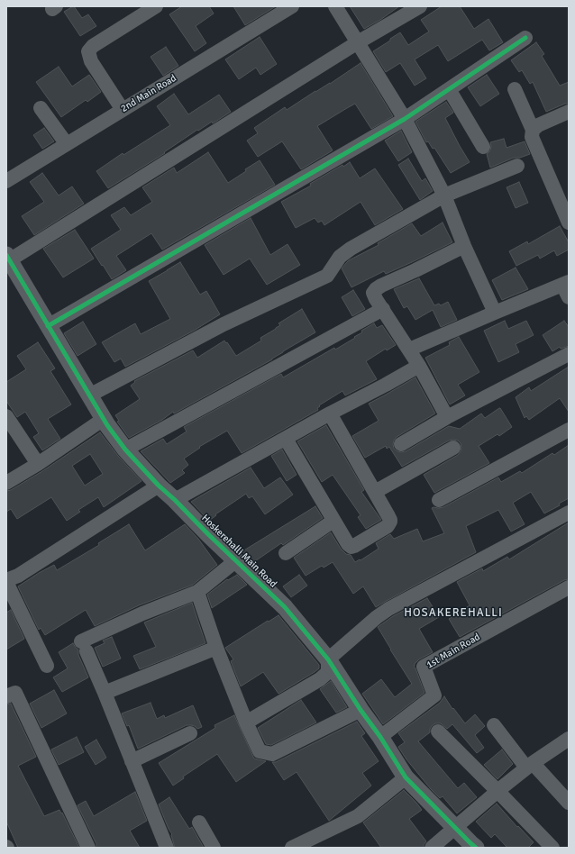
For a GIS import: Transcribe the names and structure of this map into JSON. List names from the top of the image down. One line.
{"streets":{"street":["2nd Main Road","Hoskerehalli Main Road","1st Main Road"]},"crossings":[["Hoskerehalli Main Road","1st Main Road"]],"districts":["HOSAKEREHALLI"]}
